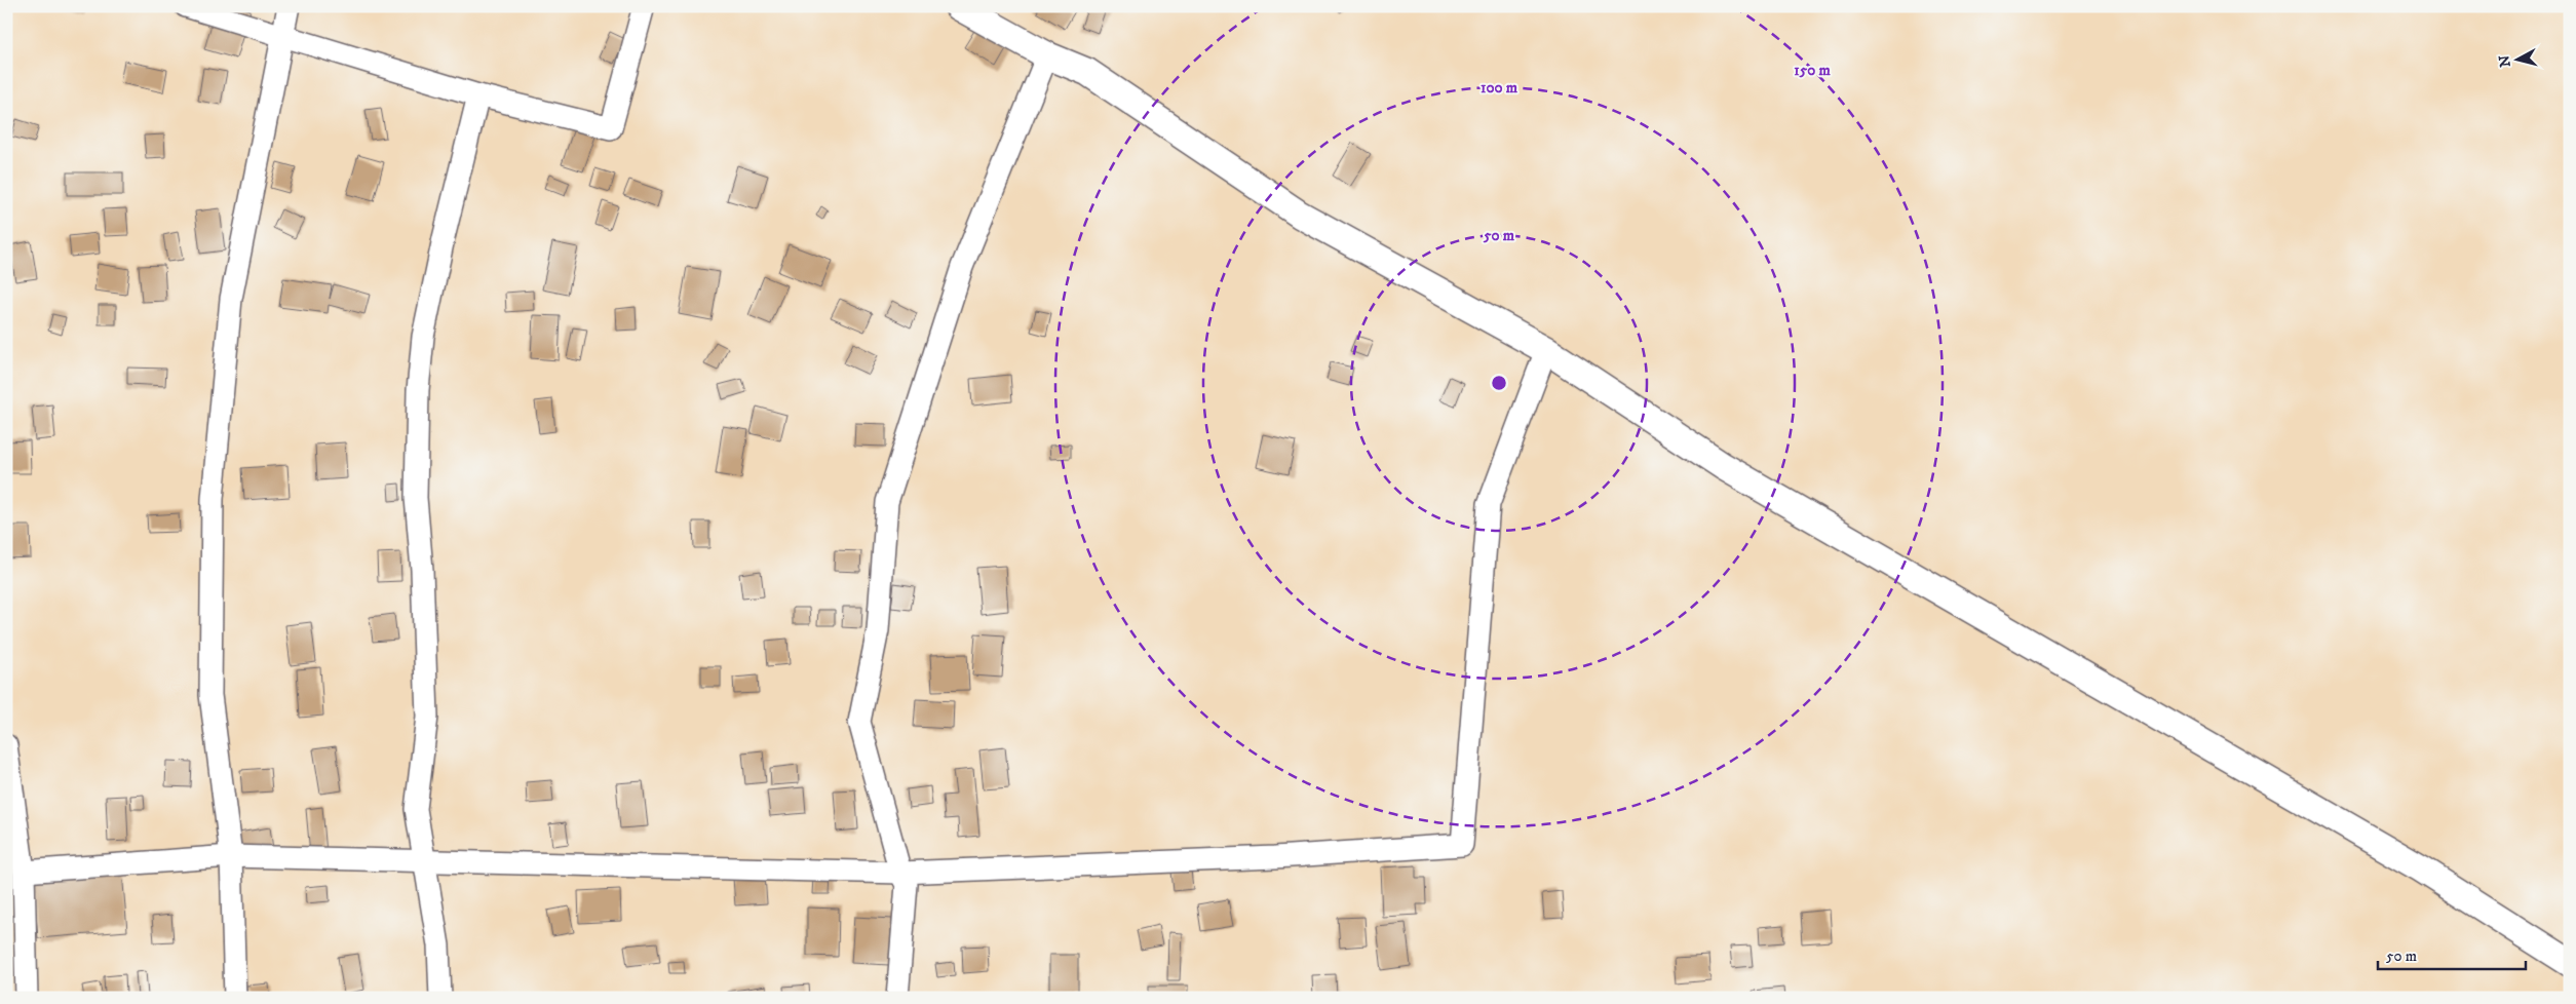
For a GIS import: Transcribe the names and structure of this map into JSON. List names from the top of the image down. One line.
{"scale_bar":"50 m","north":"left","rings":["150 m","100 m","50 m"]}
